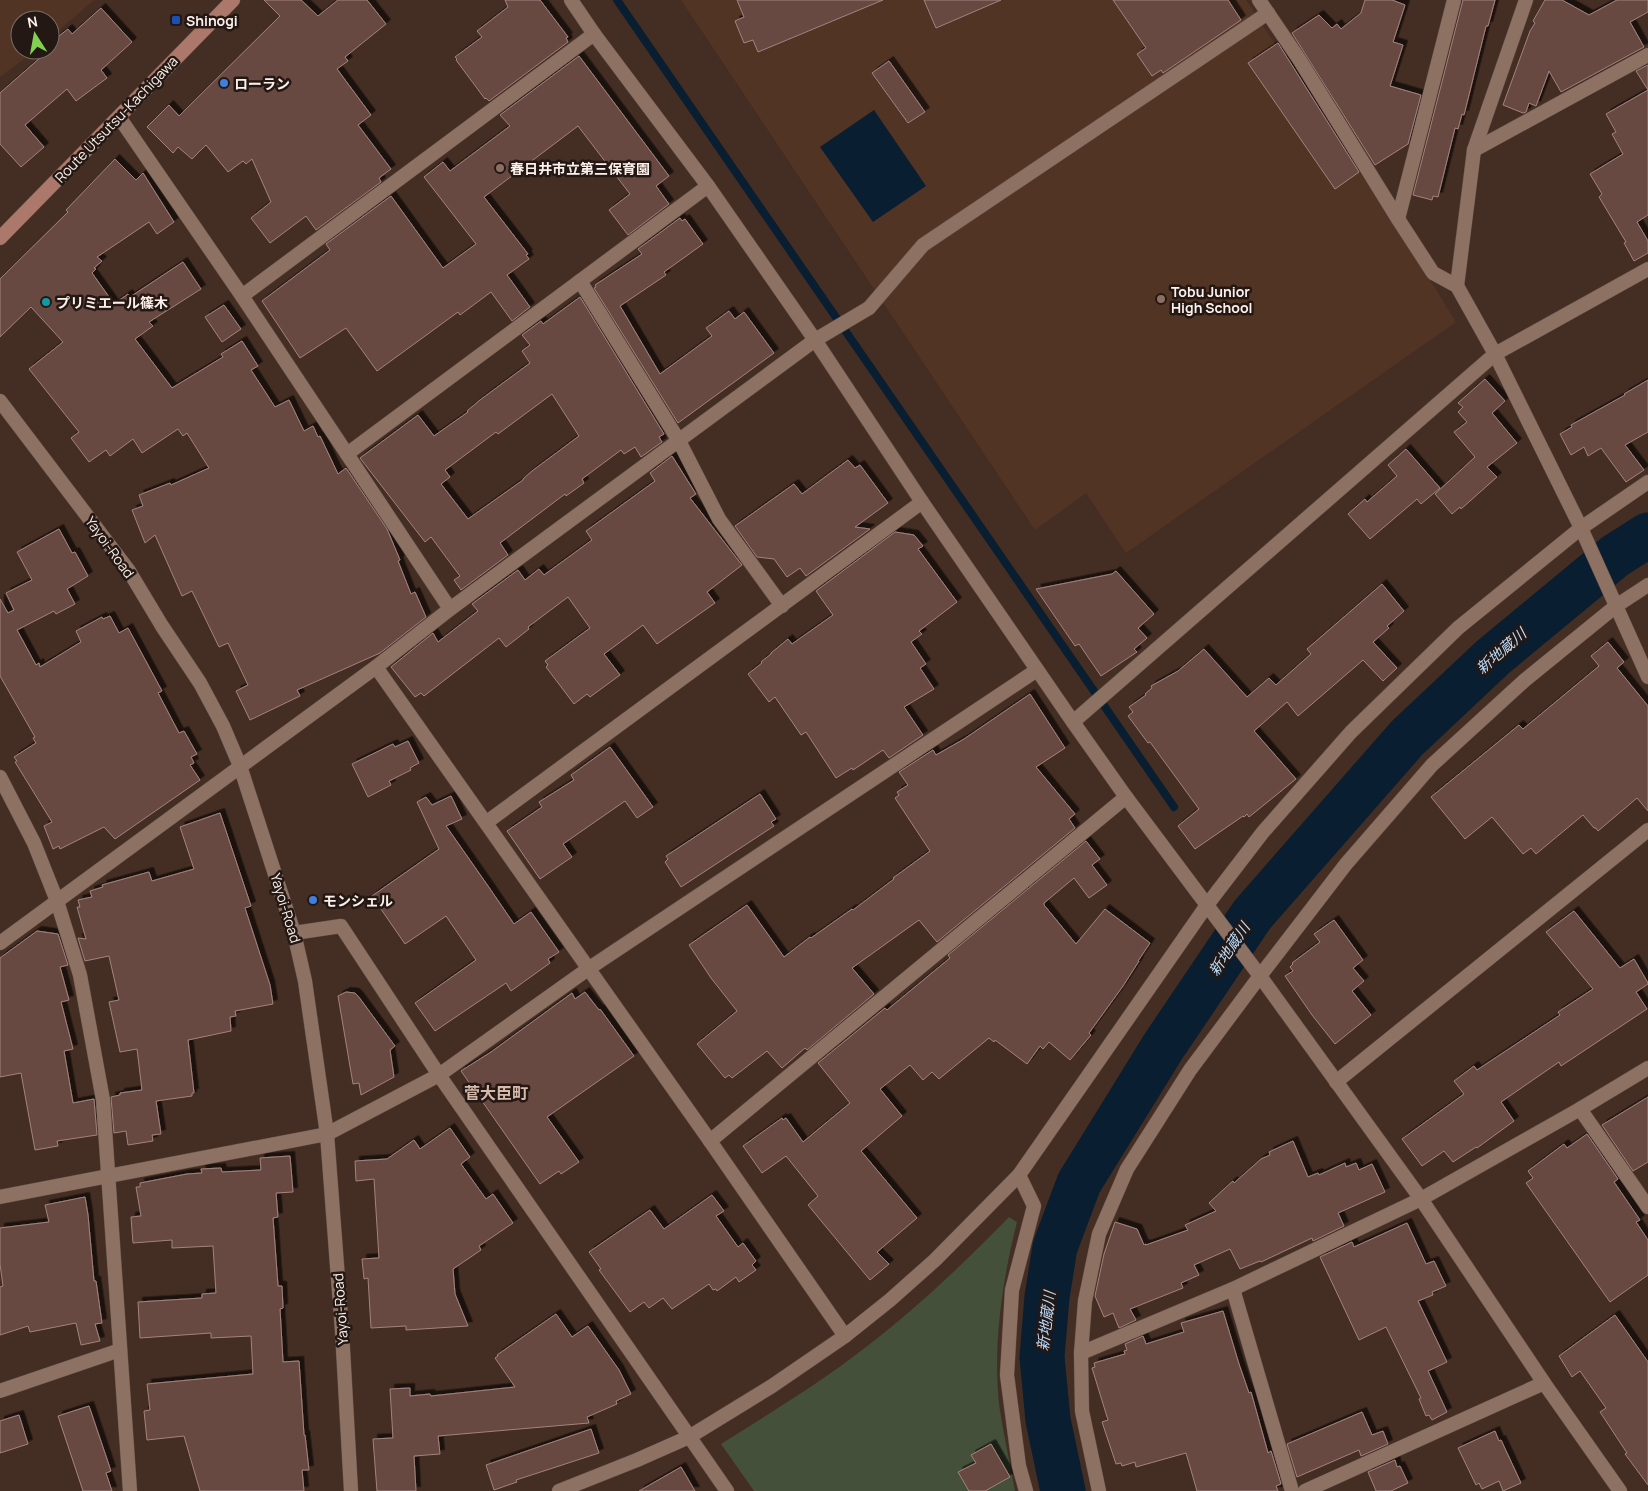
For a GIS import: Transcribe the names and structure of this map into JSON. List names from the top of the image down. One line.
{"streets":{"main road":["Route Utsutsu-Kachigawa"],"street":["Yayoi-Road"]},"districts":["菅大臣町"],"water":["新地蔵川"],"places":{"transit":["Shinogi"],"other":["ローラン","春日井市立第三保育園","Tobu Junior High School","プリミエール篠木","モンシェル"]},"north":"top"}
